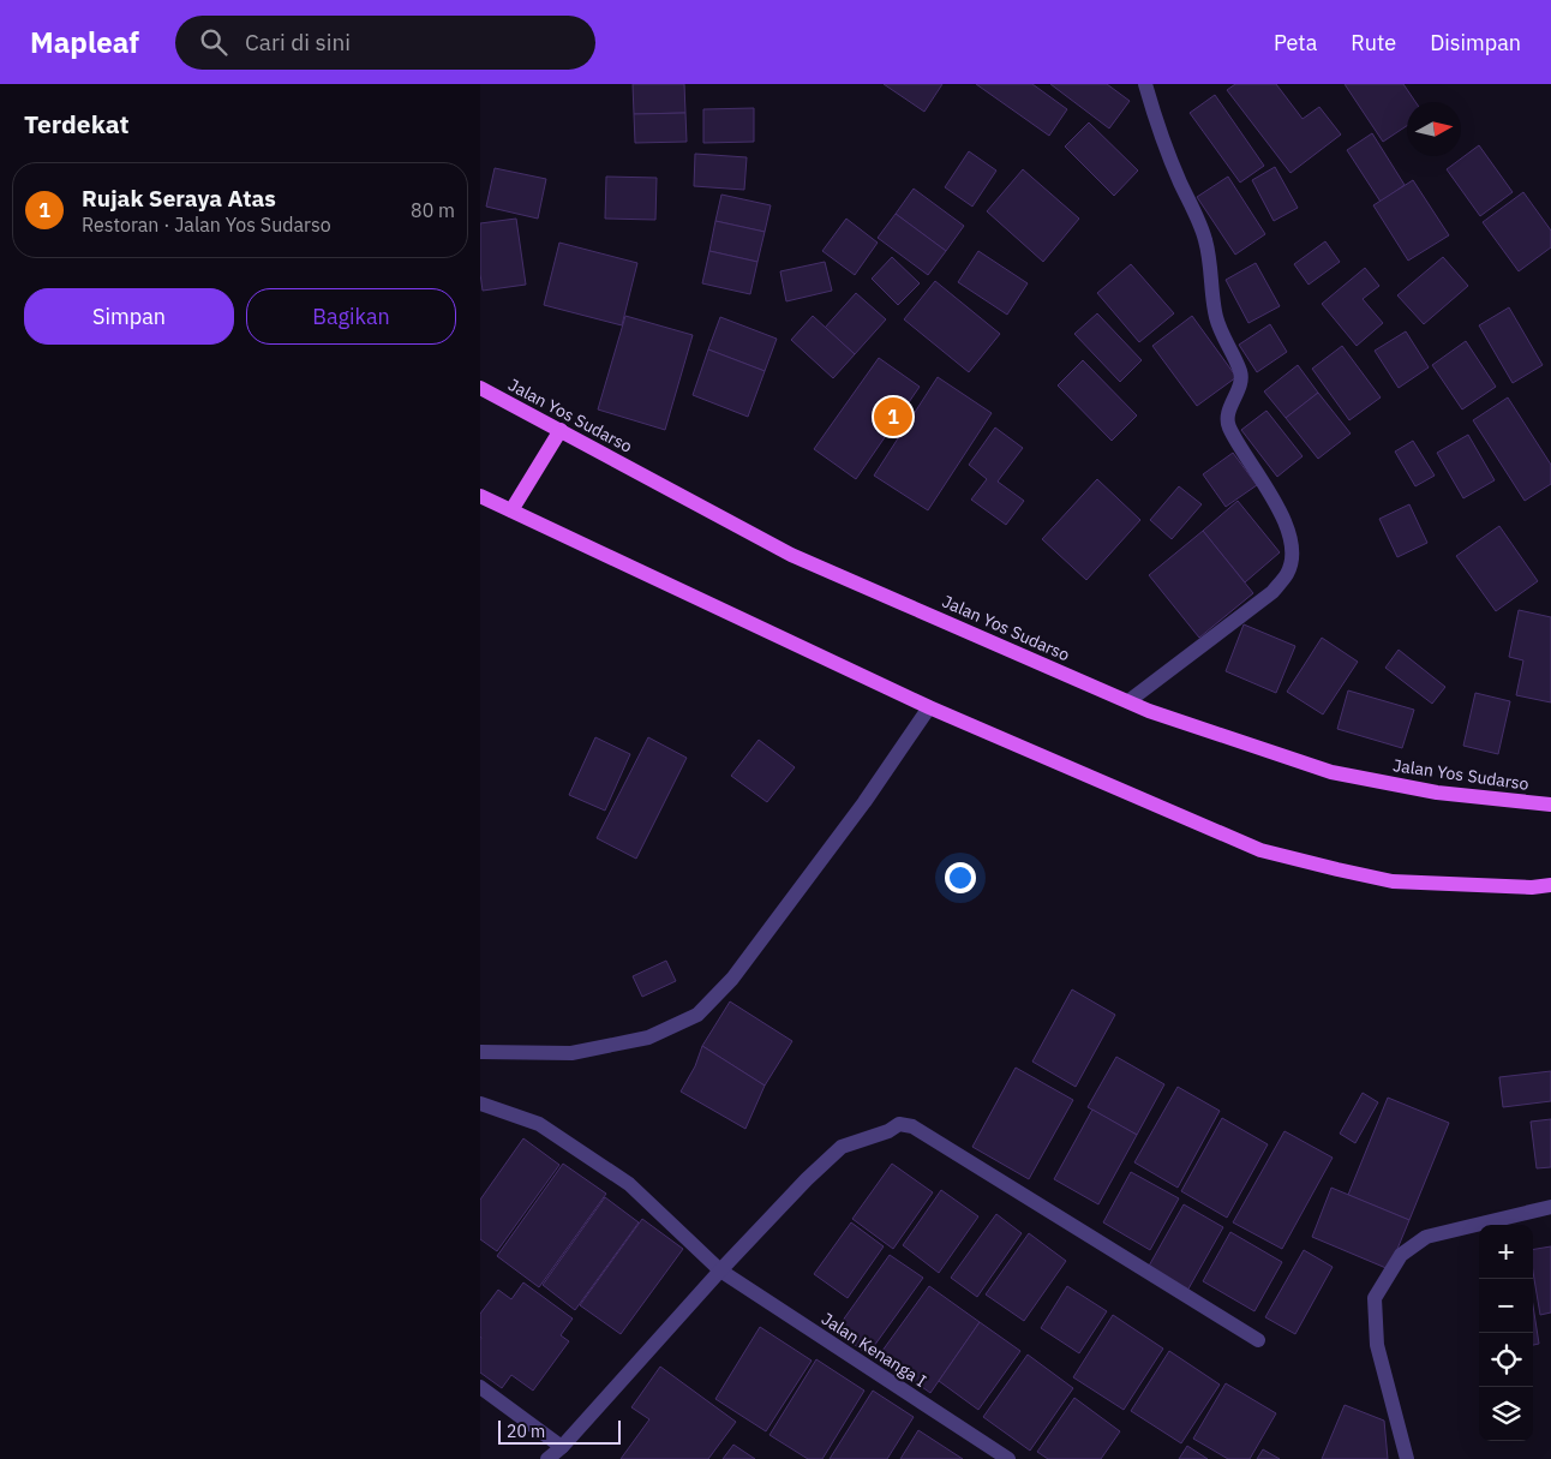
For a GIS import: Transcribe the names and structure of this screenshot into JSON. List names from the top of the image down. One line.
{"streets":{"main road":["Jalan Yos Sudarso"],"street":["Jalan Kenanga I"]},"scale_bar":"20 m","north":"right","page":{"header":"Mapleaf","search":"Cari di sini","nav":["Peta","Rute","Disimpan"],"heading":"Terdekat","list":[{"mark":"1","name":"Rujak Seraya Atas","note":"Restoran · Jalan Yos Sudarso","value":"80 m"}],"buttons":["Simpan","Bagikan"],"pins":"1","map_buttons":["+","−"],"scale":"20 m"}}
